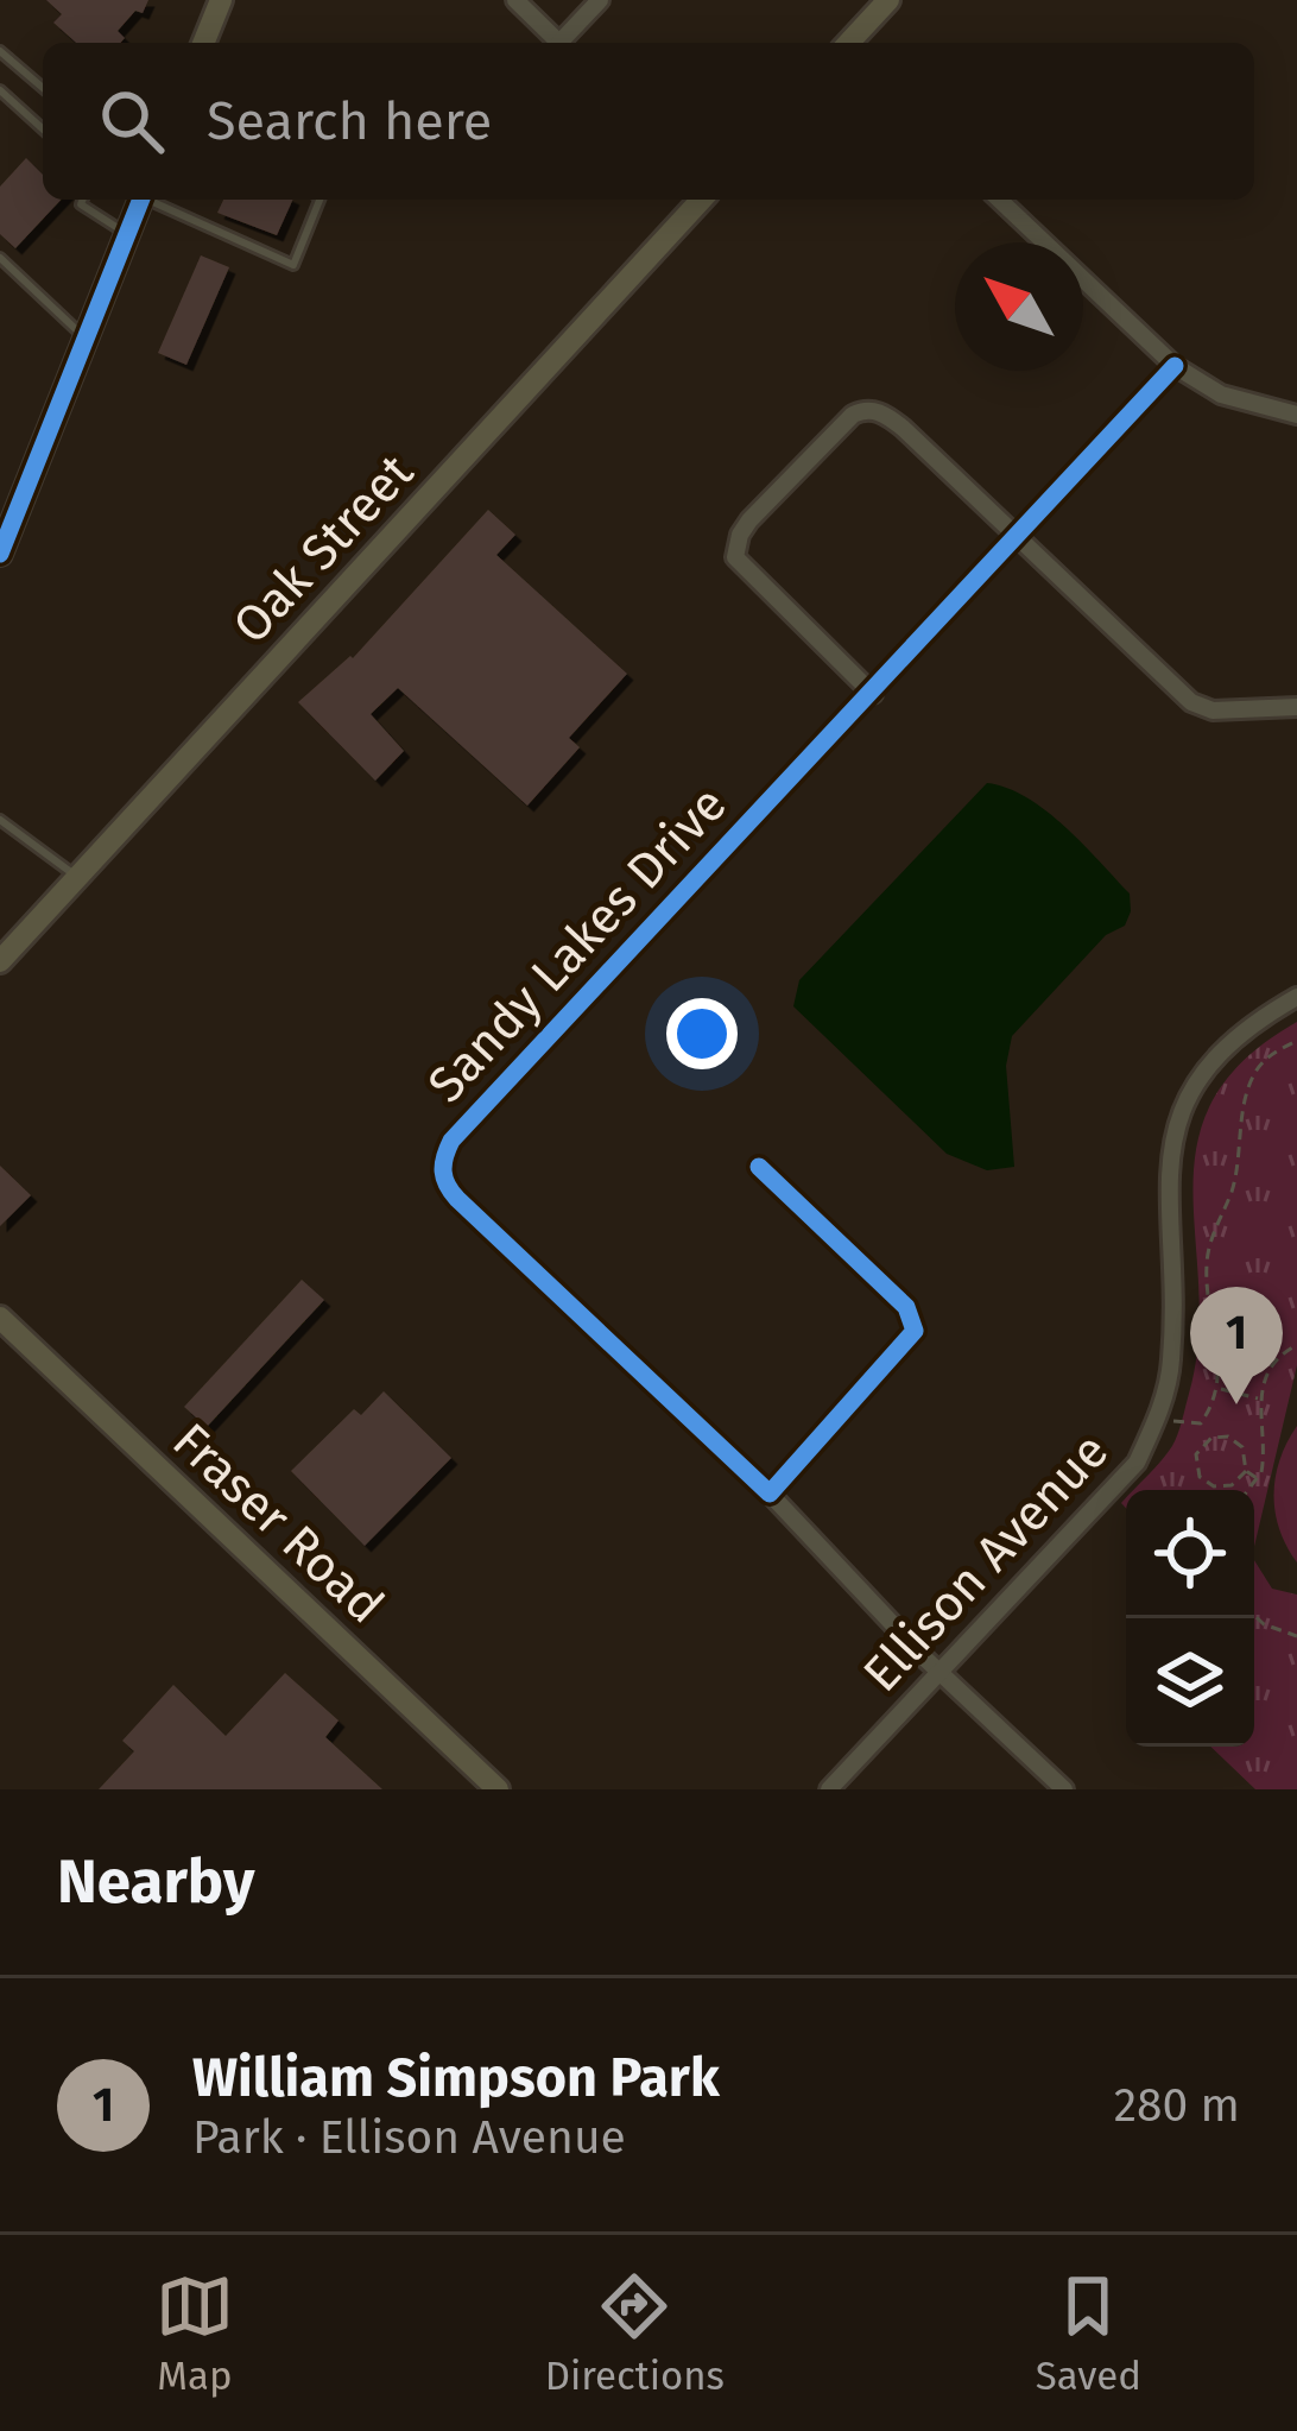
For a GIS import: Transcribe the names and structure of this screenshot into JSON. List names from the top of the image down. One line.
{"streets":{"main road":["Oak Street","Fraser Road"],"street":["Sandy Lakes Drive","Ellison Avenue"]},"crossings":[["Sandy Lakes Drive","Ellison Avenue"]],"north":"top left","page":{"search":"Search here","pins":"1","heading":"Nearby","list":[{"mark":"1","name":"William Simpson Park","note":"Park · Ellison Avenue","value":"280 m"}],"nav":["Map","Directions","Saved"]}}
